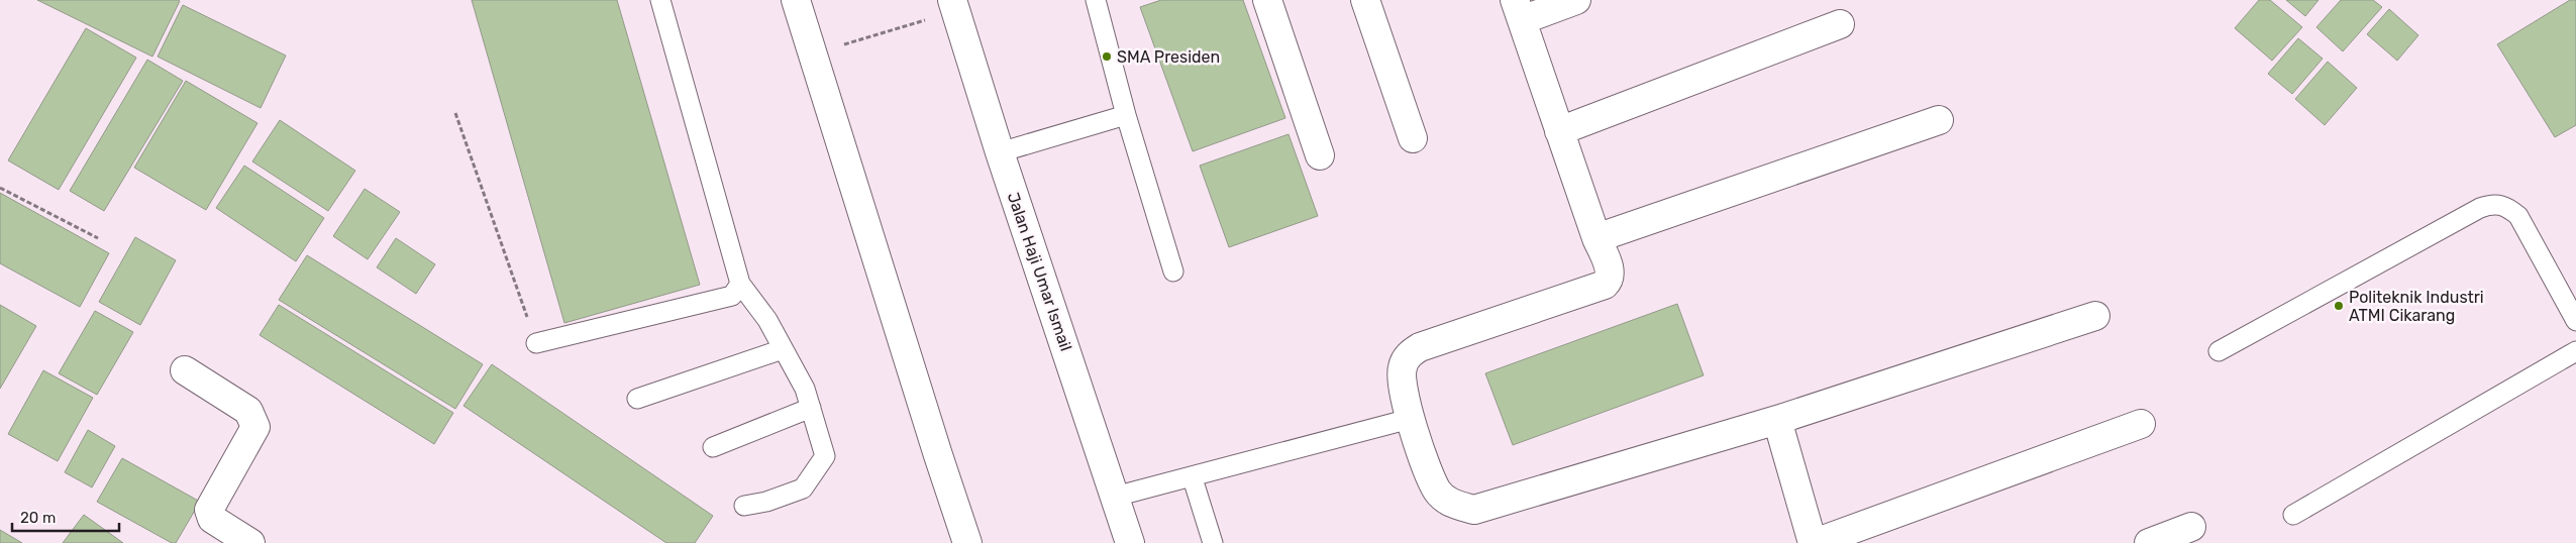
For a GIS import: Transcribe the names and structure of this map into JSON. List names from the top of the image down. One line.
{"streets":{"street":["Jalan Haji Umar Ismail"]},"places":["SMA Presiden","Politeknik Industri ATMI Cikarang"],"scale_bar":"20 m"}
